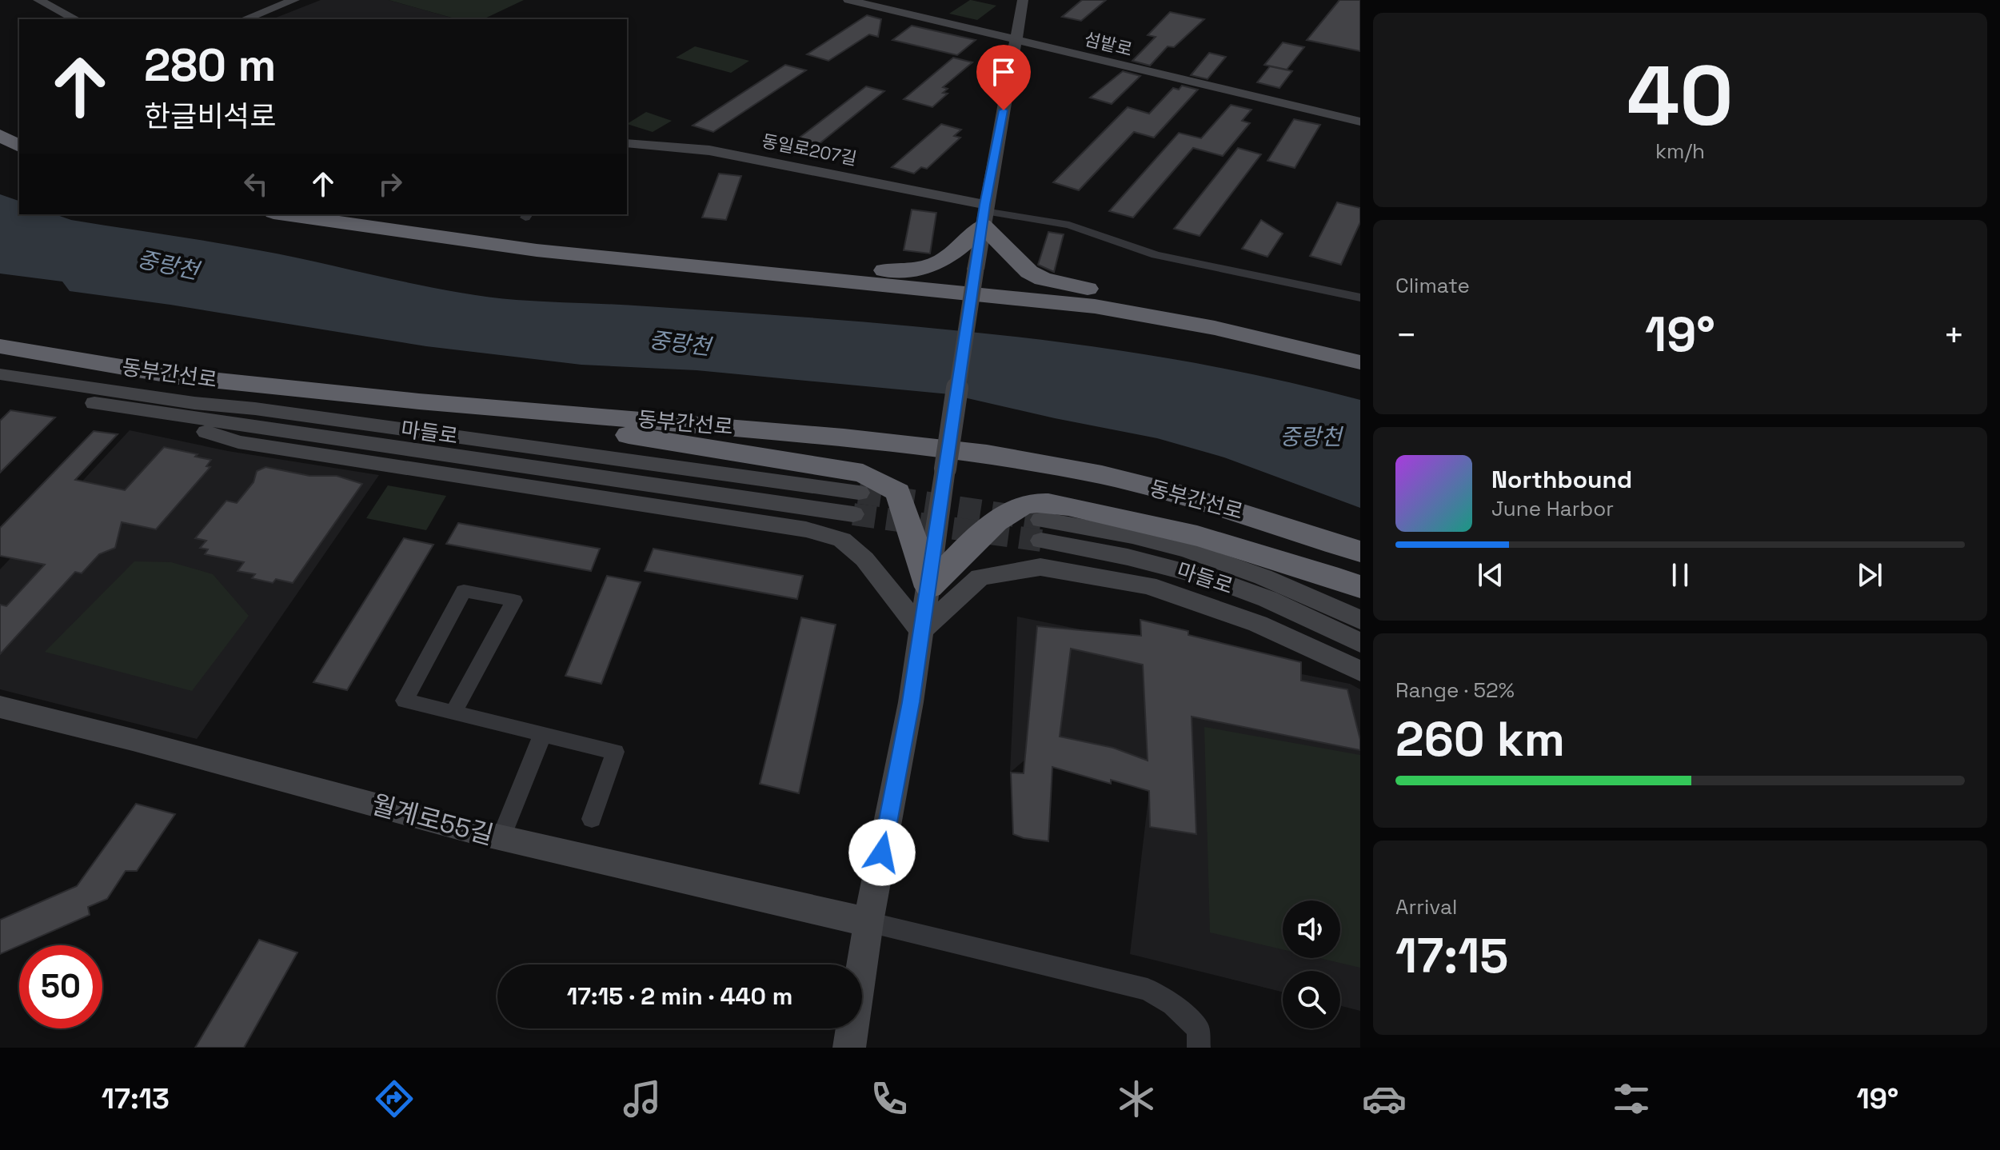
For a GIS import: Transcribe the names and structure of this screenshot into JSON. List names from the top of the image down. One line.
{"streets":{"highway":["동부간선로"],"main road":["섬밭로","동일로207길","마들로","월계로55길"]},"water":["중랑천"],"page":{"tile":[["40","km/h"],"Climate",["Range · 52%","260 km"],["Arrival","17:15"]],"turn":["280 m","한글비석로"],"heat":["−","19°","+"],"song":["Northbound","June Harbor"],"limit":"50","trip":"17:15 · 2 min · 440 m","tabs":["17:13","19°"]}}
